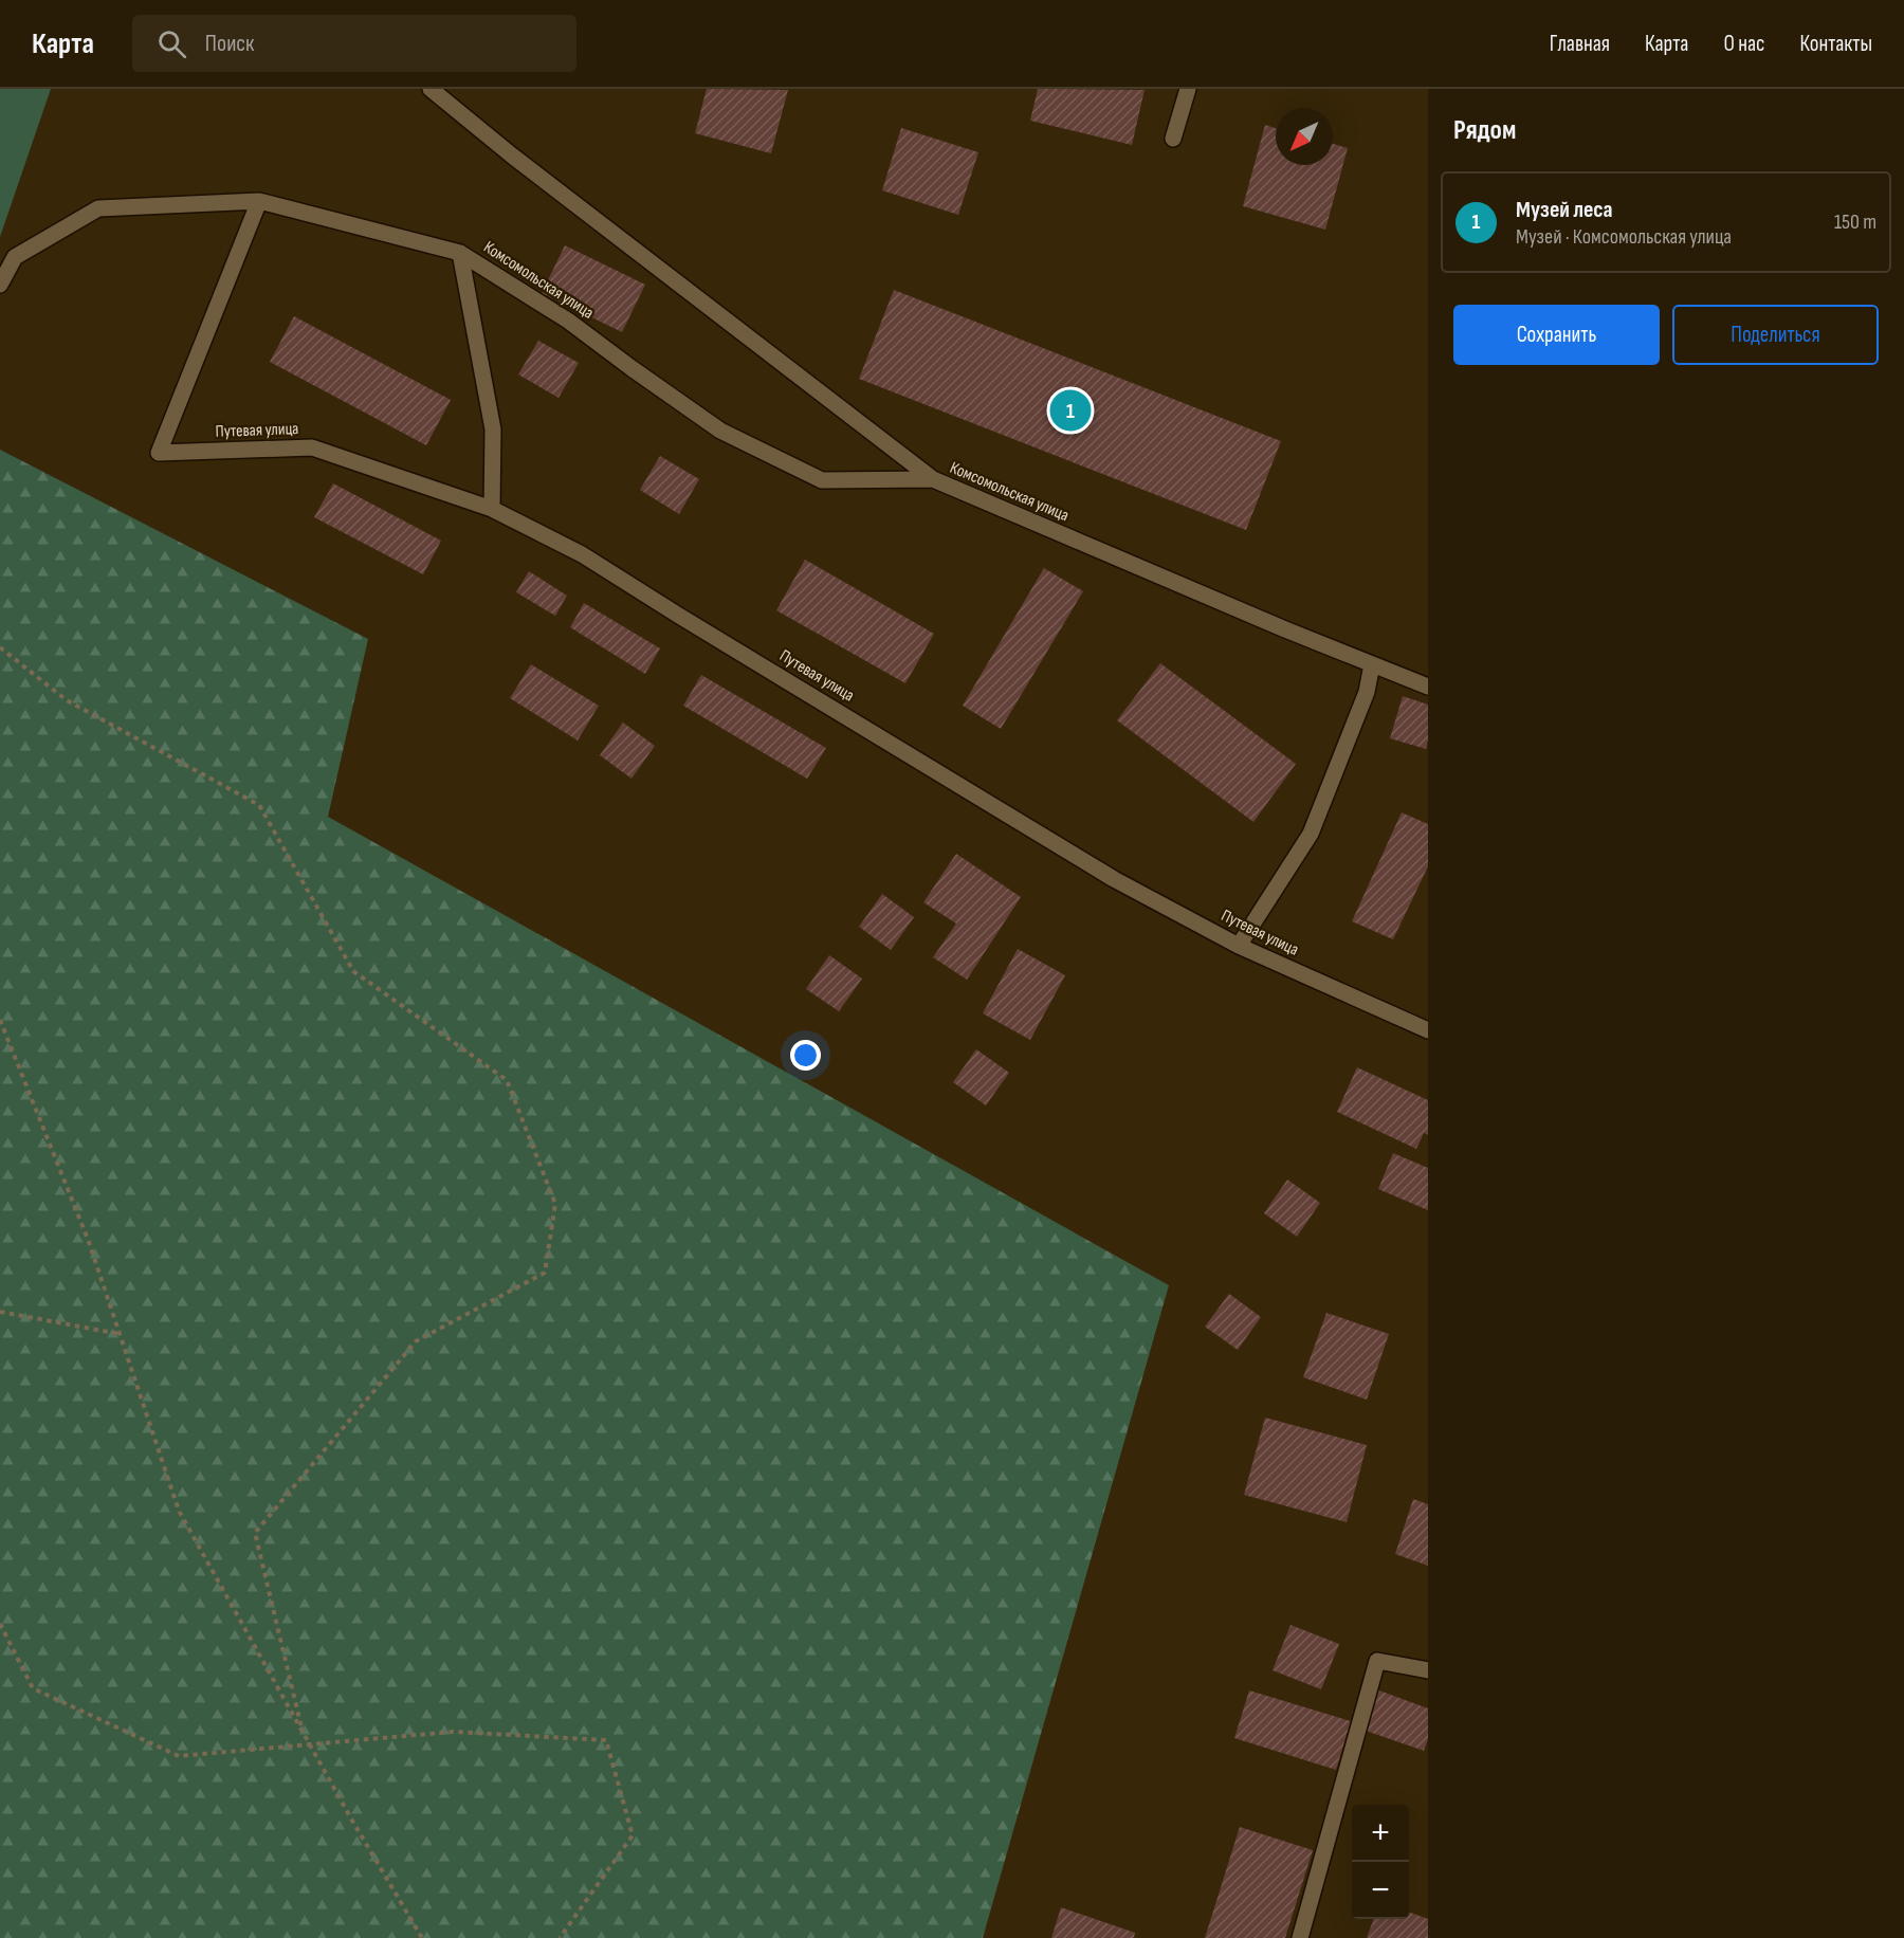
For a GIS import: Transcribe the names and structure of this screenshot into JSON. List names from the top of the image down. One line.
{"streets":{"street":["Комсомольская улица","Путевая улица"]},"crossings":[["Комсомольская улица","Путевая улица"]],"north":"bottom left","page":{"header":"Карта","search":"Поиск","nav":["Главная","Карта","О нас","Контакты"],"heading":"Рядом","list":[{"mark":"1","name":"Музей леса","note":"Музей · Комсомольская улица","value":"150 m"}],"buttons":["Сохранить","Поделиться"],"pins":"1","map_buttons":["+","−"]}}
